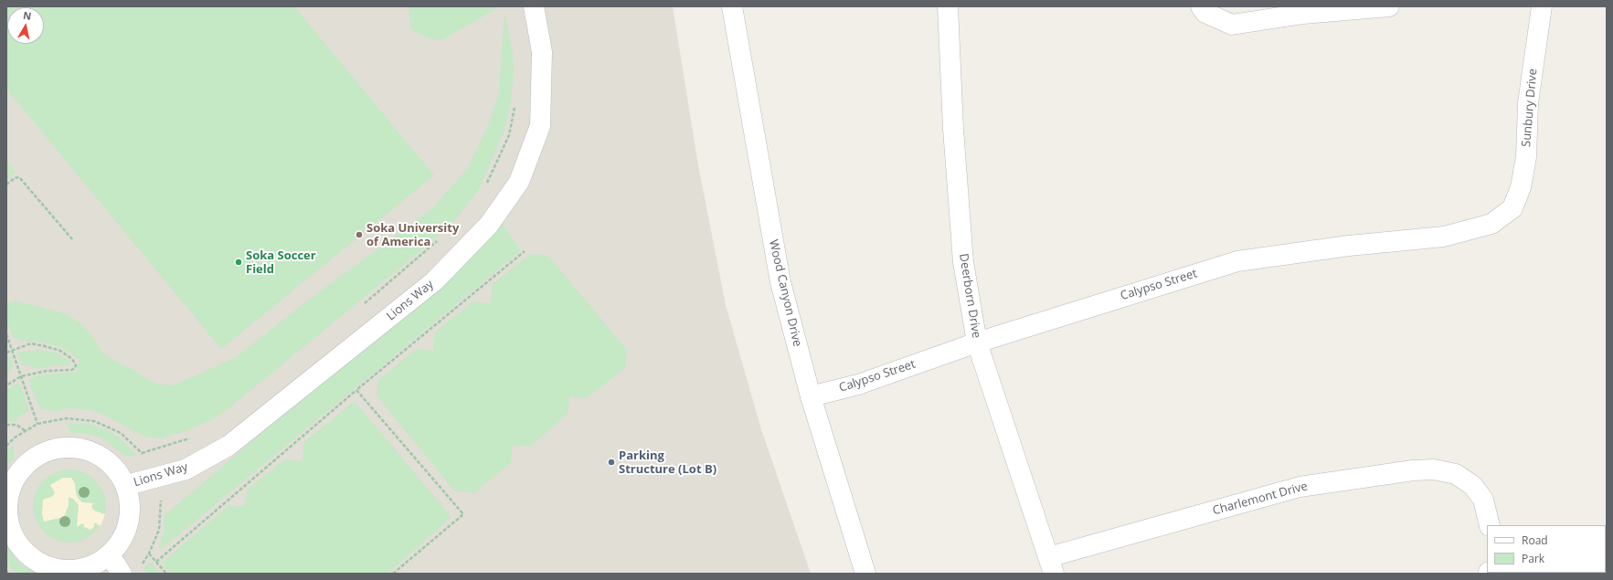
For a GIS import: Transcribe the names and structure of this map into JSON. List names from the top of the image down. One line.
{"streets":{"street":["Sunbury Drive","Calypso Street","Wood Canyon Drive","Deerborn Drive","Lions Way","Charlemont Drive"]},"crossings":[["Sunbury Drive","Calypso Street"],["Calypso Street","Wood Canyon Drive"],["Calypso Street","Deerborn Drive"],["Deerborn Drive","Charlemont Drive"]],"places":["Soka University of America","Soka Soccer Field","Parking Structure (Lot B)"],"legend":["Road","Park"],"north":"top"}
